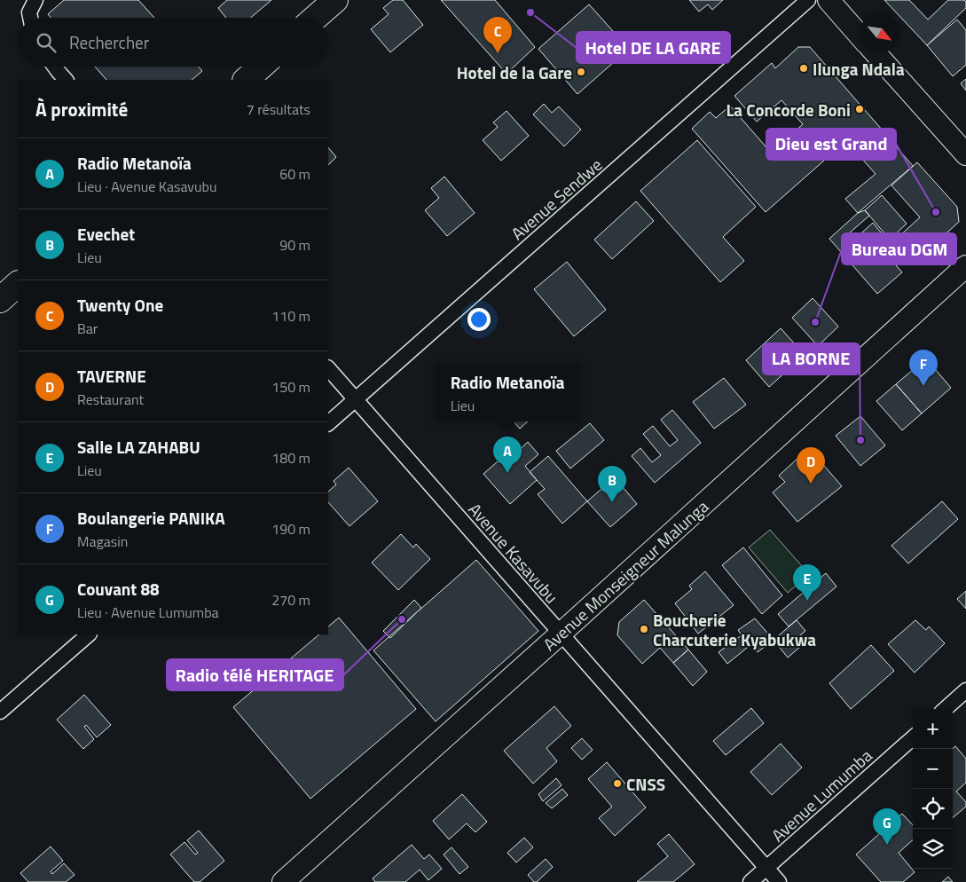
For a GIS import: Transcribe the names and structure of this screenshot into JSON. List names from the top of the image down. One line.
{"streets":{"street":["Avenue Sendwe","Avenue Kasavubu","Avenue Monseigneur Malunga","Avenue Lumumba"]},"crossings":[["Avenue Sendwe","Avenue Kasavubu"],["Avenue Kasavubu","Avenue Monseigneur Malunga"],["Avenue Kasavubu","Avenue Lumumba"]],"places":["Hotel DE LA GARE","Ilunga Ndala","Hotel de la Gare","La Concorde Boni","Dieu est Grand","Bureau DGM","LA BORNE","Radio télé HERITAGE","Boucherie Charcuterie Kyabukwa","CNSS"],"north":"bottom right","page":{"pins":["C","F","A","D","B","E","G"],"search":"Rechercher","heading":["À proximité","7 résultats"],"list":[{"mark":"A","name":"Radio Metanoïa","note":"Lieu · Avenue Kasavubu","value":"60 m"},{"mark":"B","name":"Evechet","note":"Lieu","value":"90 m"},{"mark":"C","name":"Twenty One","note":"Bar","value":"110 m"},{"mark":"D","name":"TAVERNE","note":"Restaurant","value":"150 m"},{"mark":"E","name":"Salle LA ZAHABU","note":"Lieu","value":"180 m"},{"mark":"F","name":"Boulangerie PANIKA","note":"Magasin","value":"190 m"},{"mark":"G","name":"Couvant 88","note":"Lieu · Avenue Lumumba","value":"270 m"}],"popup":["Radio Metanoïa","Lieu"],"map_buttons":["+","−"]}}
